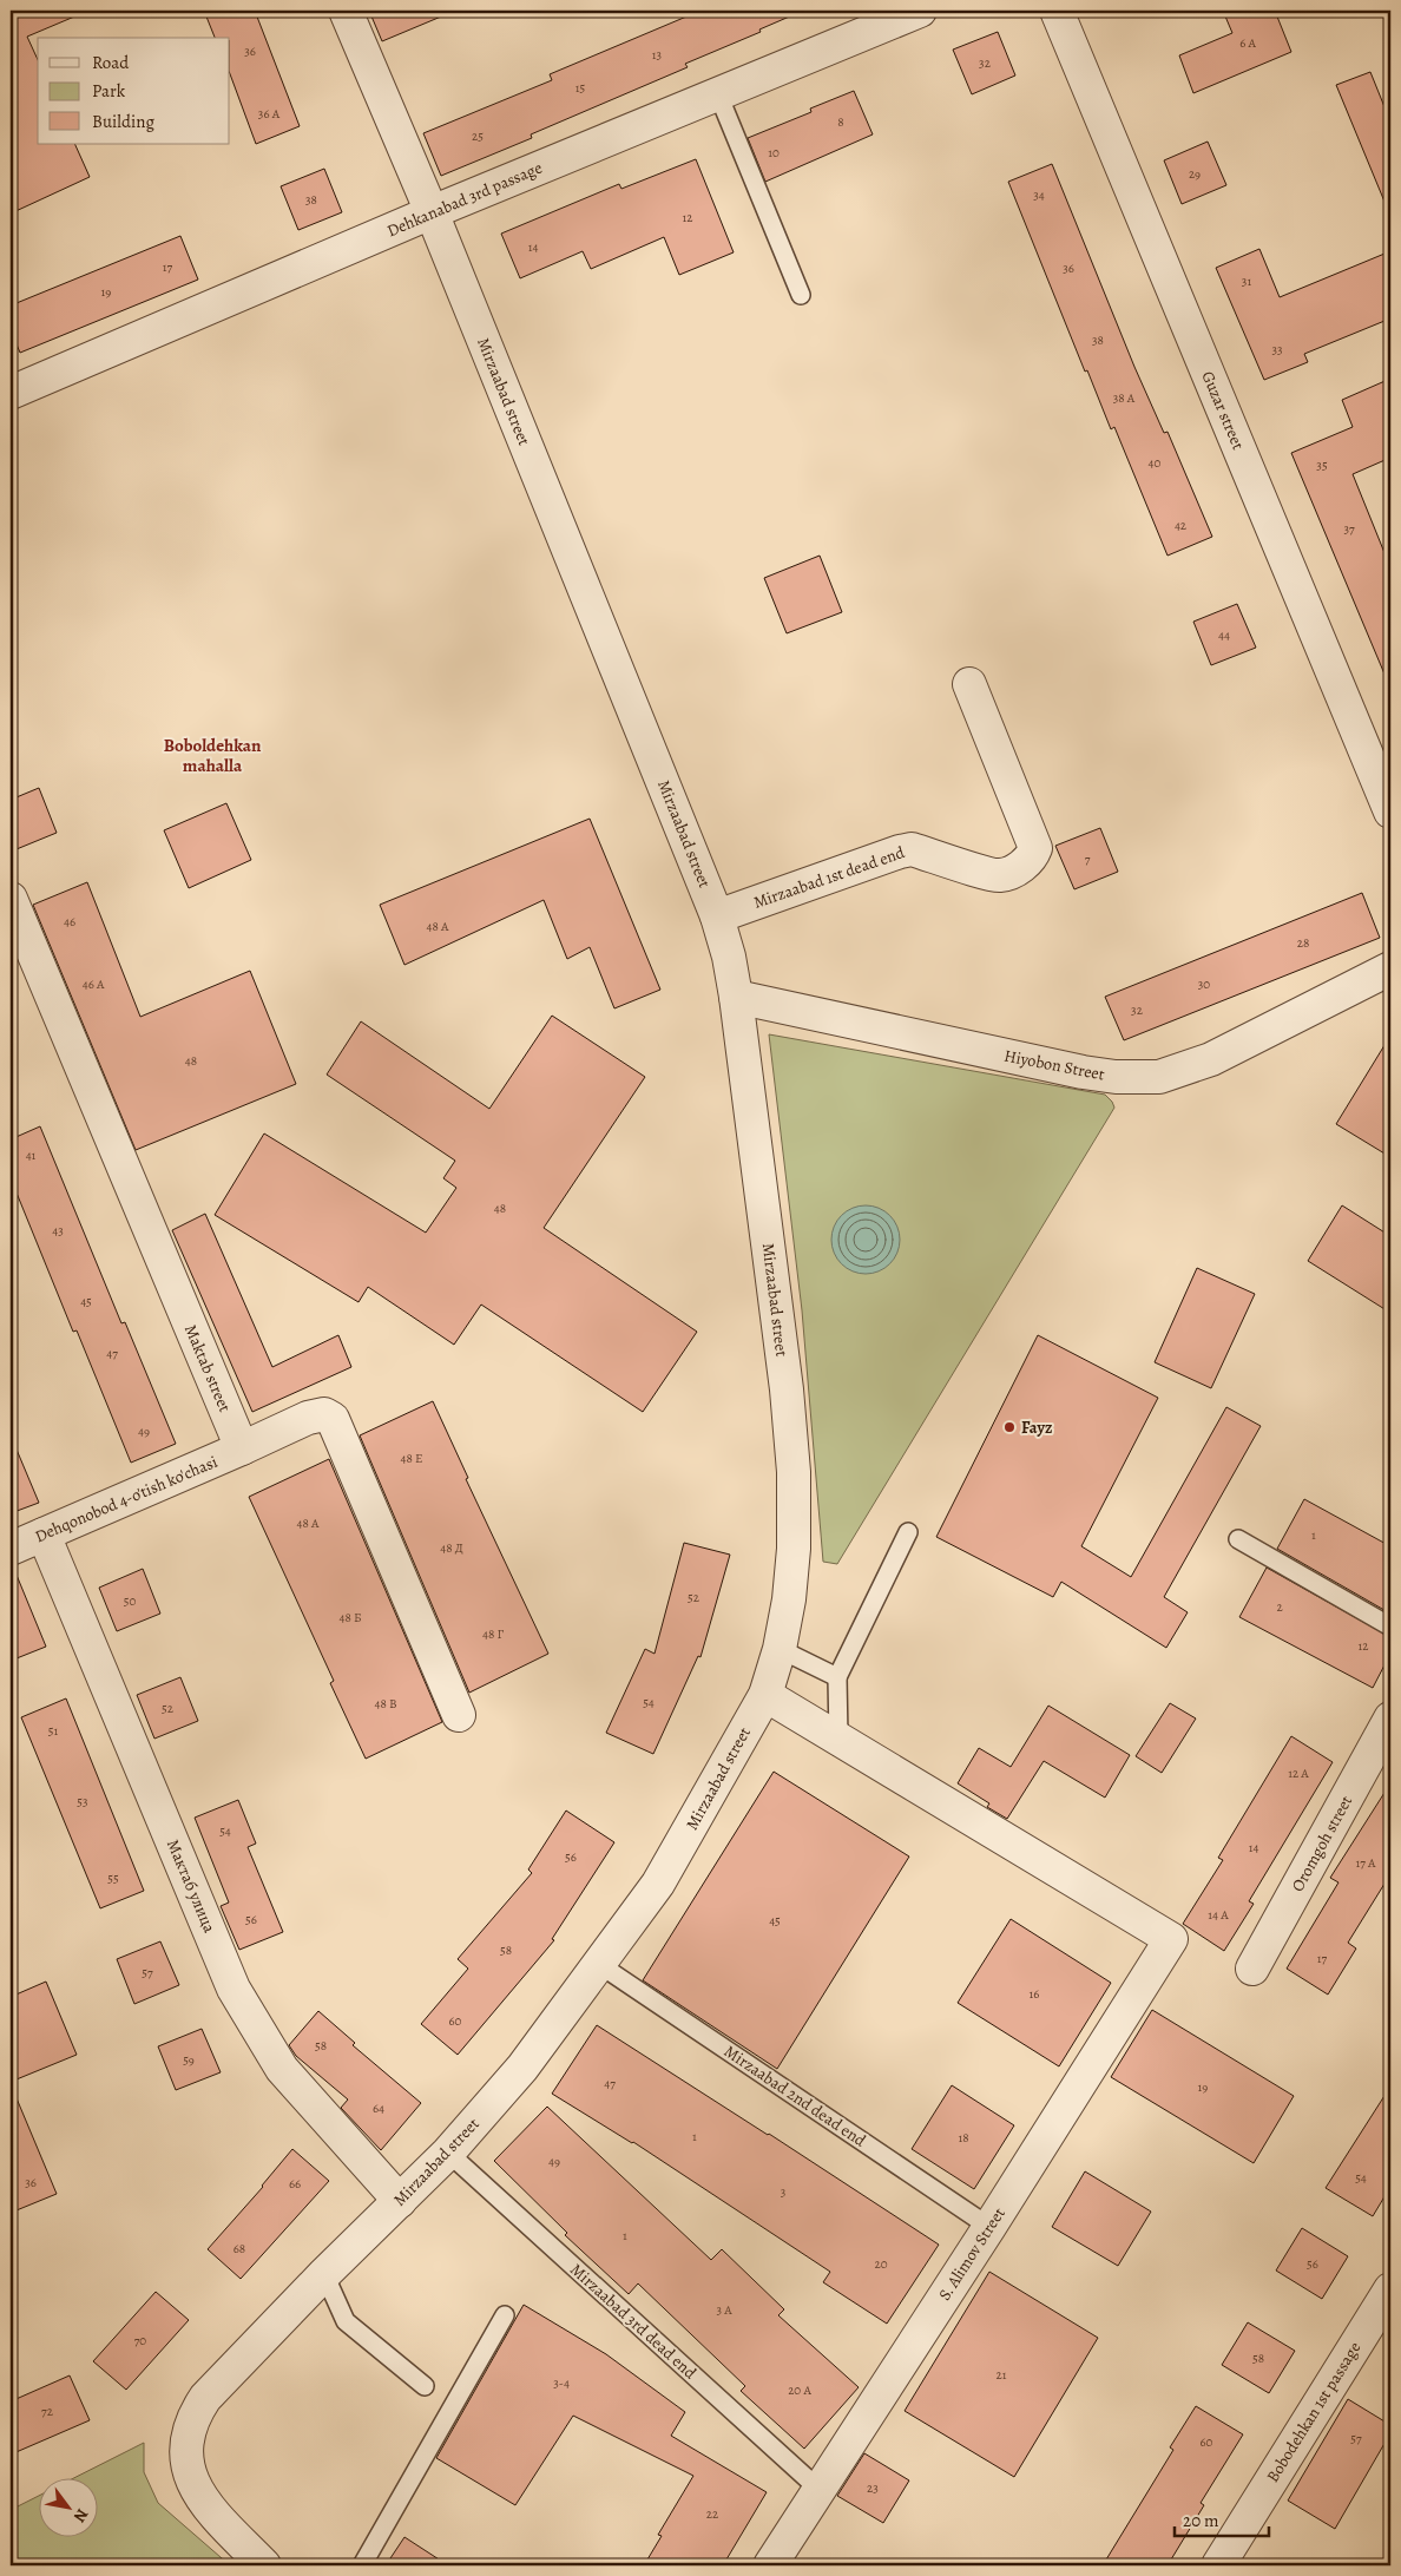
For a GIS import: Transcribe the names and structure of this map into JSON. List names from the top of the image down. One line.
{"streets":{"street":["Dehkanabad 3rd passage","Mirzaаbаd street","Guzar street","Mirzaabad 1st dead end","Hiyobon Street","Maktab street","Dehqonobod 4-o'tish ko'chasi","Oromgoh street","Мактаб улица","S. Alimov Street","Bobodehkan 1st passage"],"lane":["Mirzaabad 2nd dead end","Mirzaаbаd 3rd dead end"]},"crossings":[["Dehkanabad 3rd passage","Mirzaаbаd street"],["Mirzaаbаd street","Mirzaabad 1st dead end"],["Mirzaаbаd street","Hiyobon Street"],["Mirzaаbаd street","Мактаб улица"],["Mirzaаbаd street","Mirzaabad 2nd dead end"],["Mirzaаbаd street","Mirzaаbаd 3rd dead end"],["Maktab street","Dehqonobod 4-o'tish ko'chasi"],["Dehqonobod 4-o'tish ko'chasi","Мактаб улица"],["Mirzaabad 2nd dead end","S. Alimov Street"],["S. Alimov Street","Mirzaаbаd 3rd dead end"]],"districts":["Boboldehkan mahalla"],"places":["Fayz"],"house_numbers":["6 A","36","13","32","15","36 А","8","25","10","29","34","38","12","14","17","36","31","19","38","33","38 A","40","35","42","37","44","7","46","48 А","28","46 A","30","32","48","41","48","43","45","47","49","48 Е","48 A","1","48 Д","52","50","2","48 Б","48 Г","12","54","48 В","52","51","12 A","53","54","14","56","17 A","55","14 A","56","45","58","17","57","16","60","58","59","47","19","64","1","18","49","54","36","66","3","1","68","20","56","3 A","70","58","21","3-4","20 A","72","57","60","23","22"],"legend":["Road","Park","Building"],"scale_bar":"20 m","north":"bottom right"}
